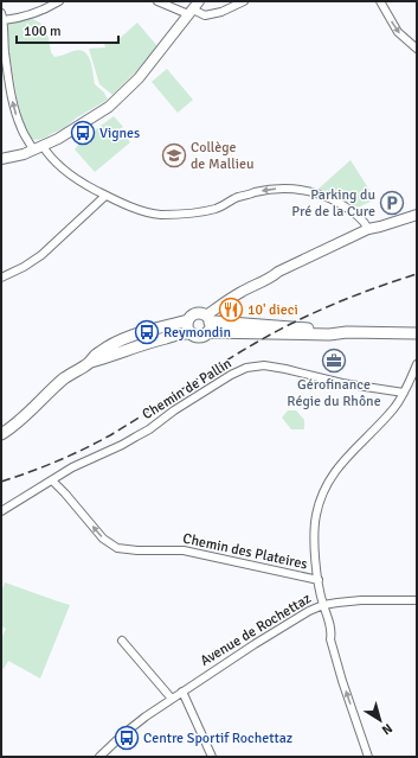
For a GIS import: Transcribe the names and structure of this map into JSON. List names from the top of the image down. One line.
{"streets":{"street":["Chemin de Pallin","Chemin des Plateires","Avenue de Rochettaz"]},"crossings":[["Chemin de Pallin","Chemin des Plateires"]],"one_way":["Chemin des Plateires"],"places":{"bus stop":["Vignes","Reymondin","Centre Sportif Rochettaz"],"school or university":["Collège de Mallieu"],"parking":["Parking du Pré de la Cure"],"restaurant":["10' dieci"],"office":["Gérofinance Régie du Rhône"]},"scale_bar":"100 m","north":"bottom right"}
